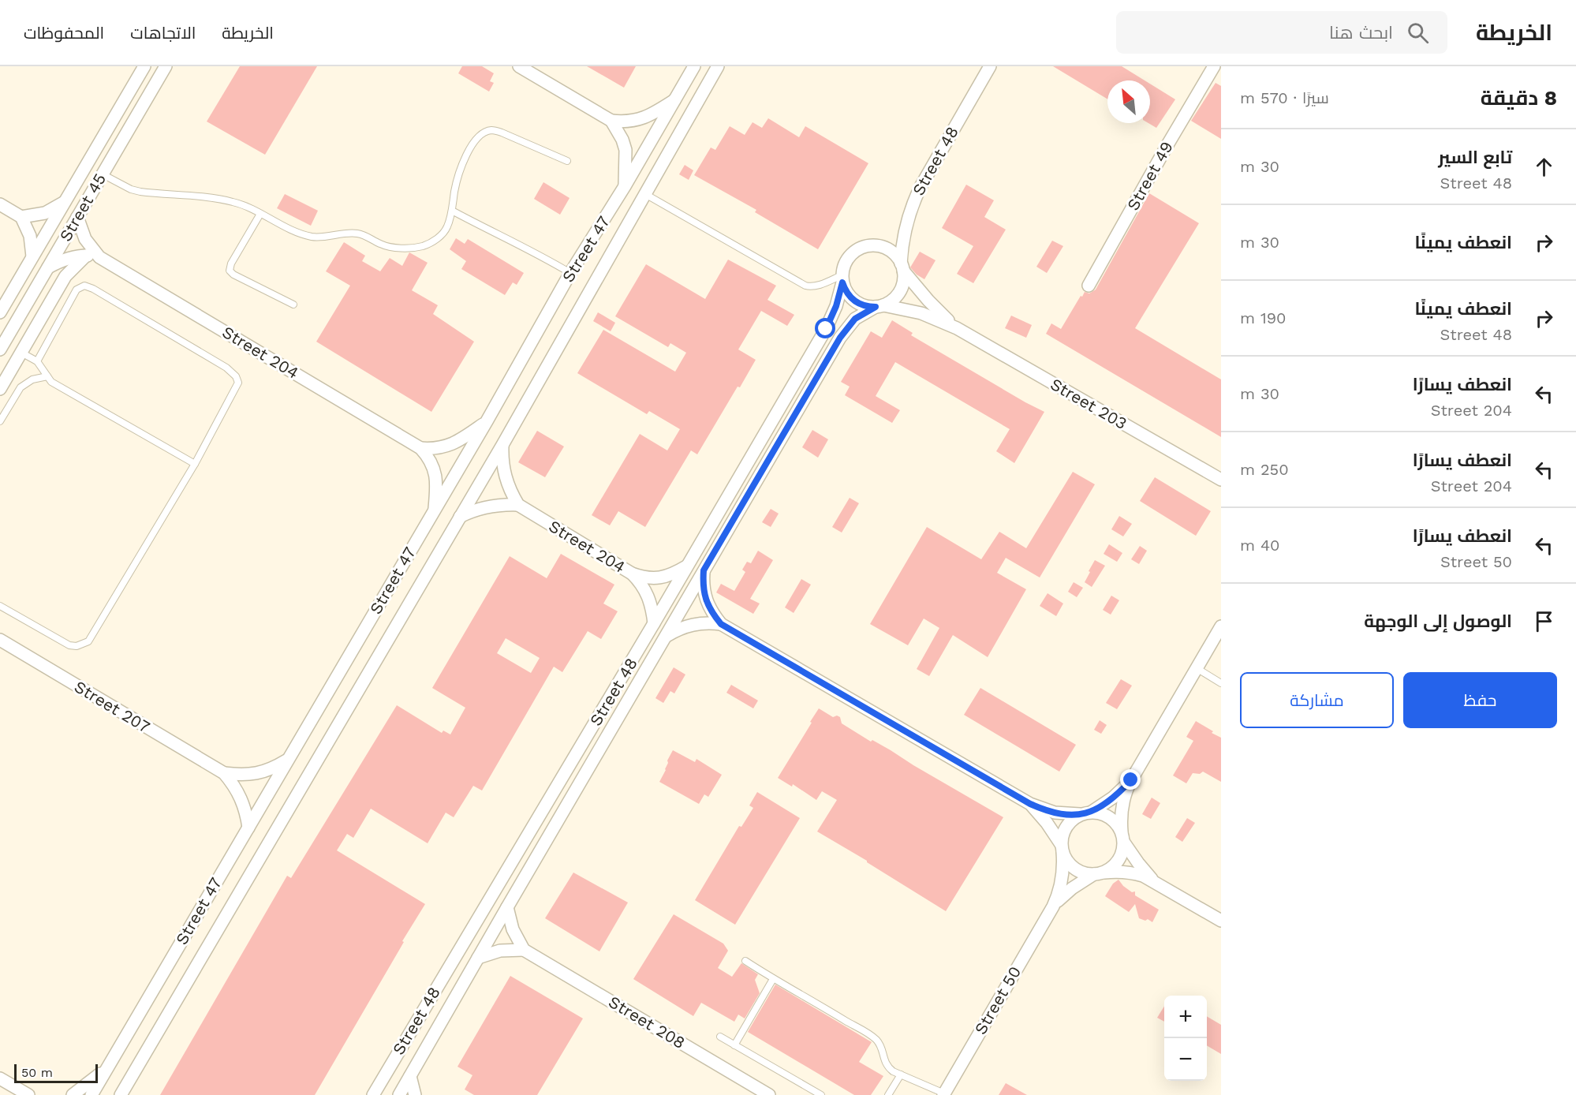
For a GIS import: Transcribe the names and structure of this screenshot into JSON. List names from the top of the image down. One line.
{"streets":{"street":["Street 48","Street 49","Street 45","Street 47","Street 204","Street 203","Street 207","Street 50","Street 208"]},"crossings":[["Street 48","Street 204"],["Street 48","Street 203"],["Street 45","Street 204"],["Street 47","Street 204"],["Street 47","Street 207"]],"scale_bar":"50 m","north":"top left","page":{"header":"الخريطة","search":"ابحث هنا","nav":["الخريطة","الاتجاهات","المحفوظات"],"heading":["8 دقيقة","سيرًا · 570 m"],"list":[["تابع السير","Street 48","30 m"],["انعطف يمينًا","30 m"],["انعطف يمينًا","Street 48","190 m"],["انعطف يسارًا","Street 204","30 m"],["انعطف يسارًا","Street 204","250 m"],["انعطف يسارًا","Street 50","40 m"],"الوصول إلى الوجهة"],"buttons":["حفظ","مشاركة"],"map_buttons":["+","−"],"scale":"50 m"}}
